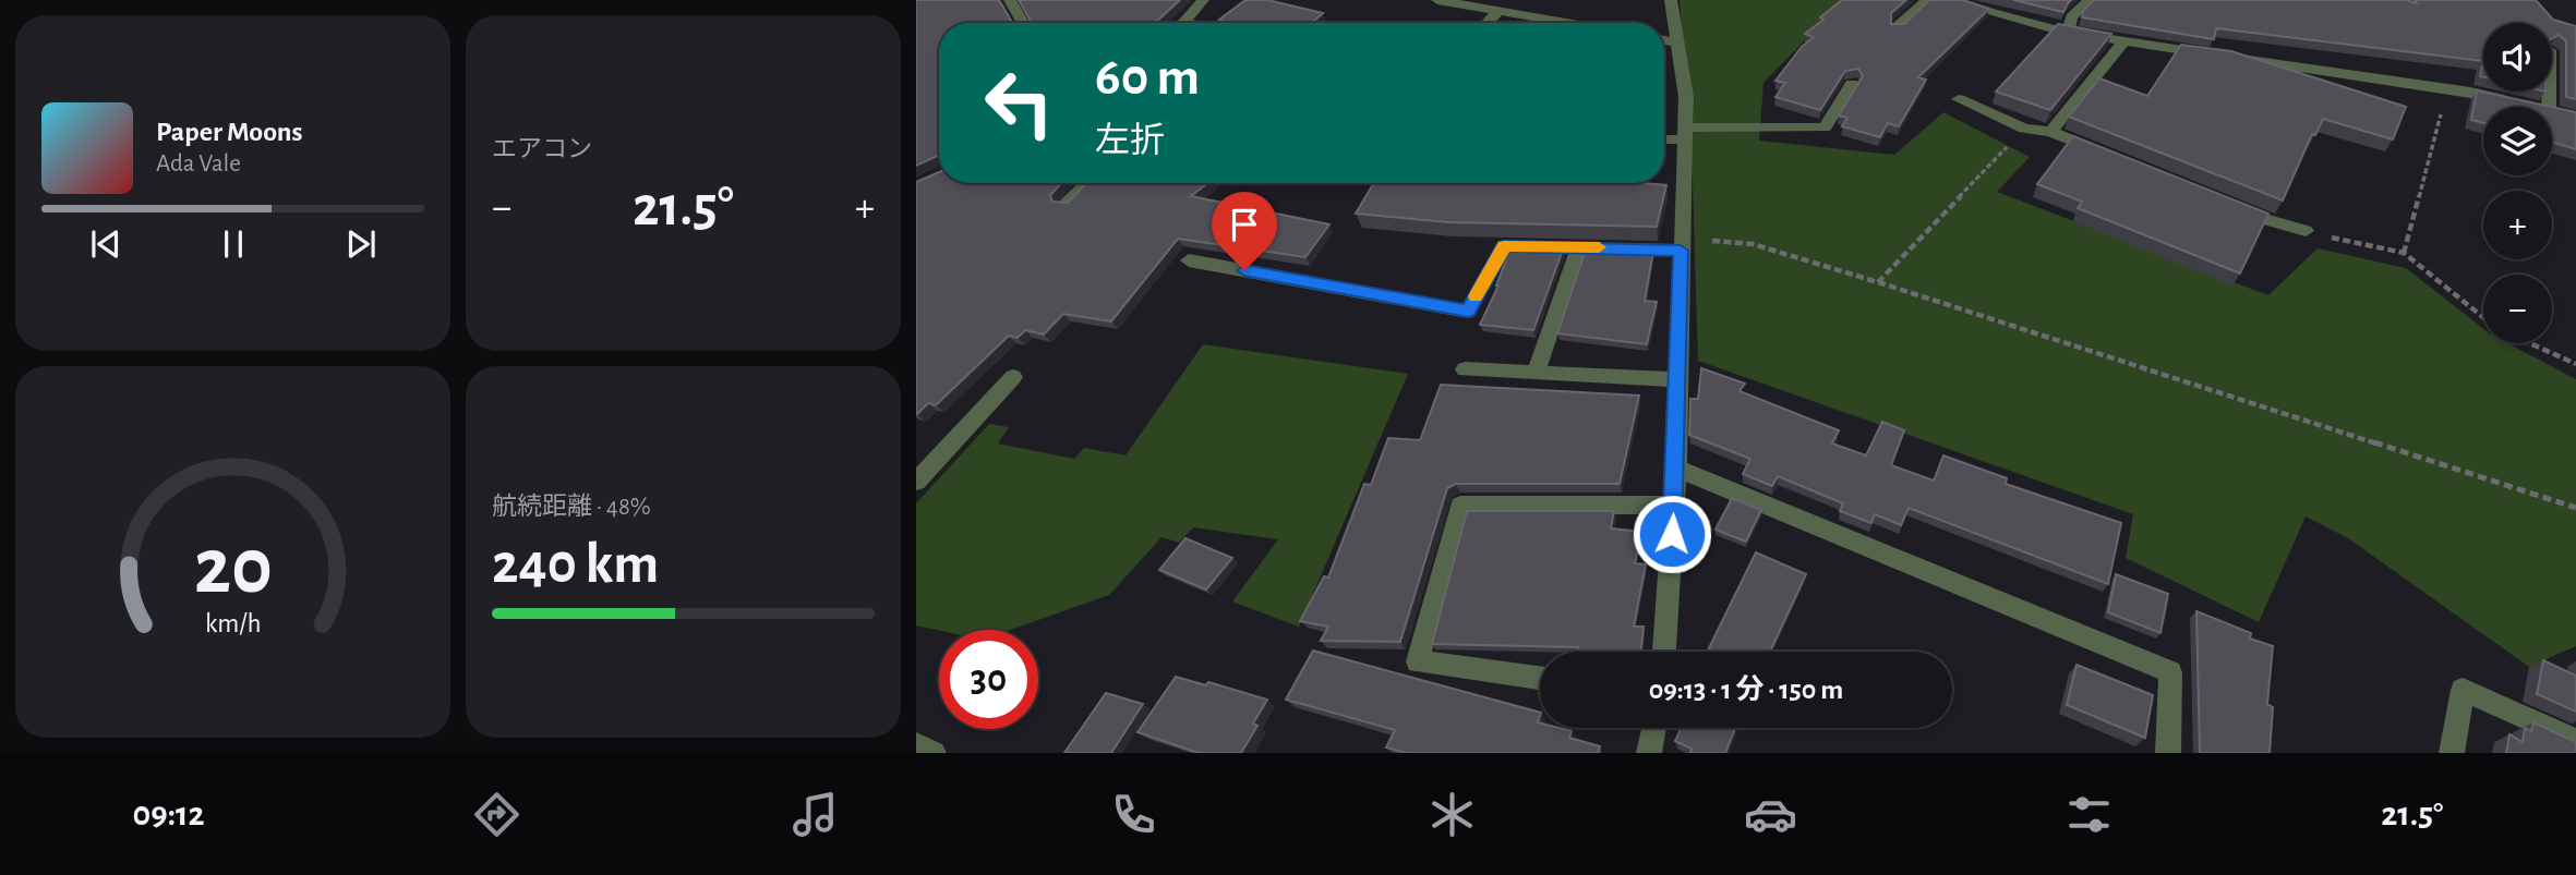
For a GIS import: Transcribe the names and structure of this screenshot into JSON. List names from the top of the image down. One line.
{"page":{"tile":["エアコン",["航続距離 · 48%","240 km"]],"map_buttons":["+","−"],"turn":["60 m","左折"],"song":["Paper Moons","Ada Vale"],"heat":["−","21.5°","+"],"limit":"30","trip":"09:13 · 1 分 · 150 m","tabs":["09:12","21.5°"],"gauge":["20","km/h"]}}
